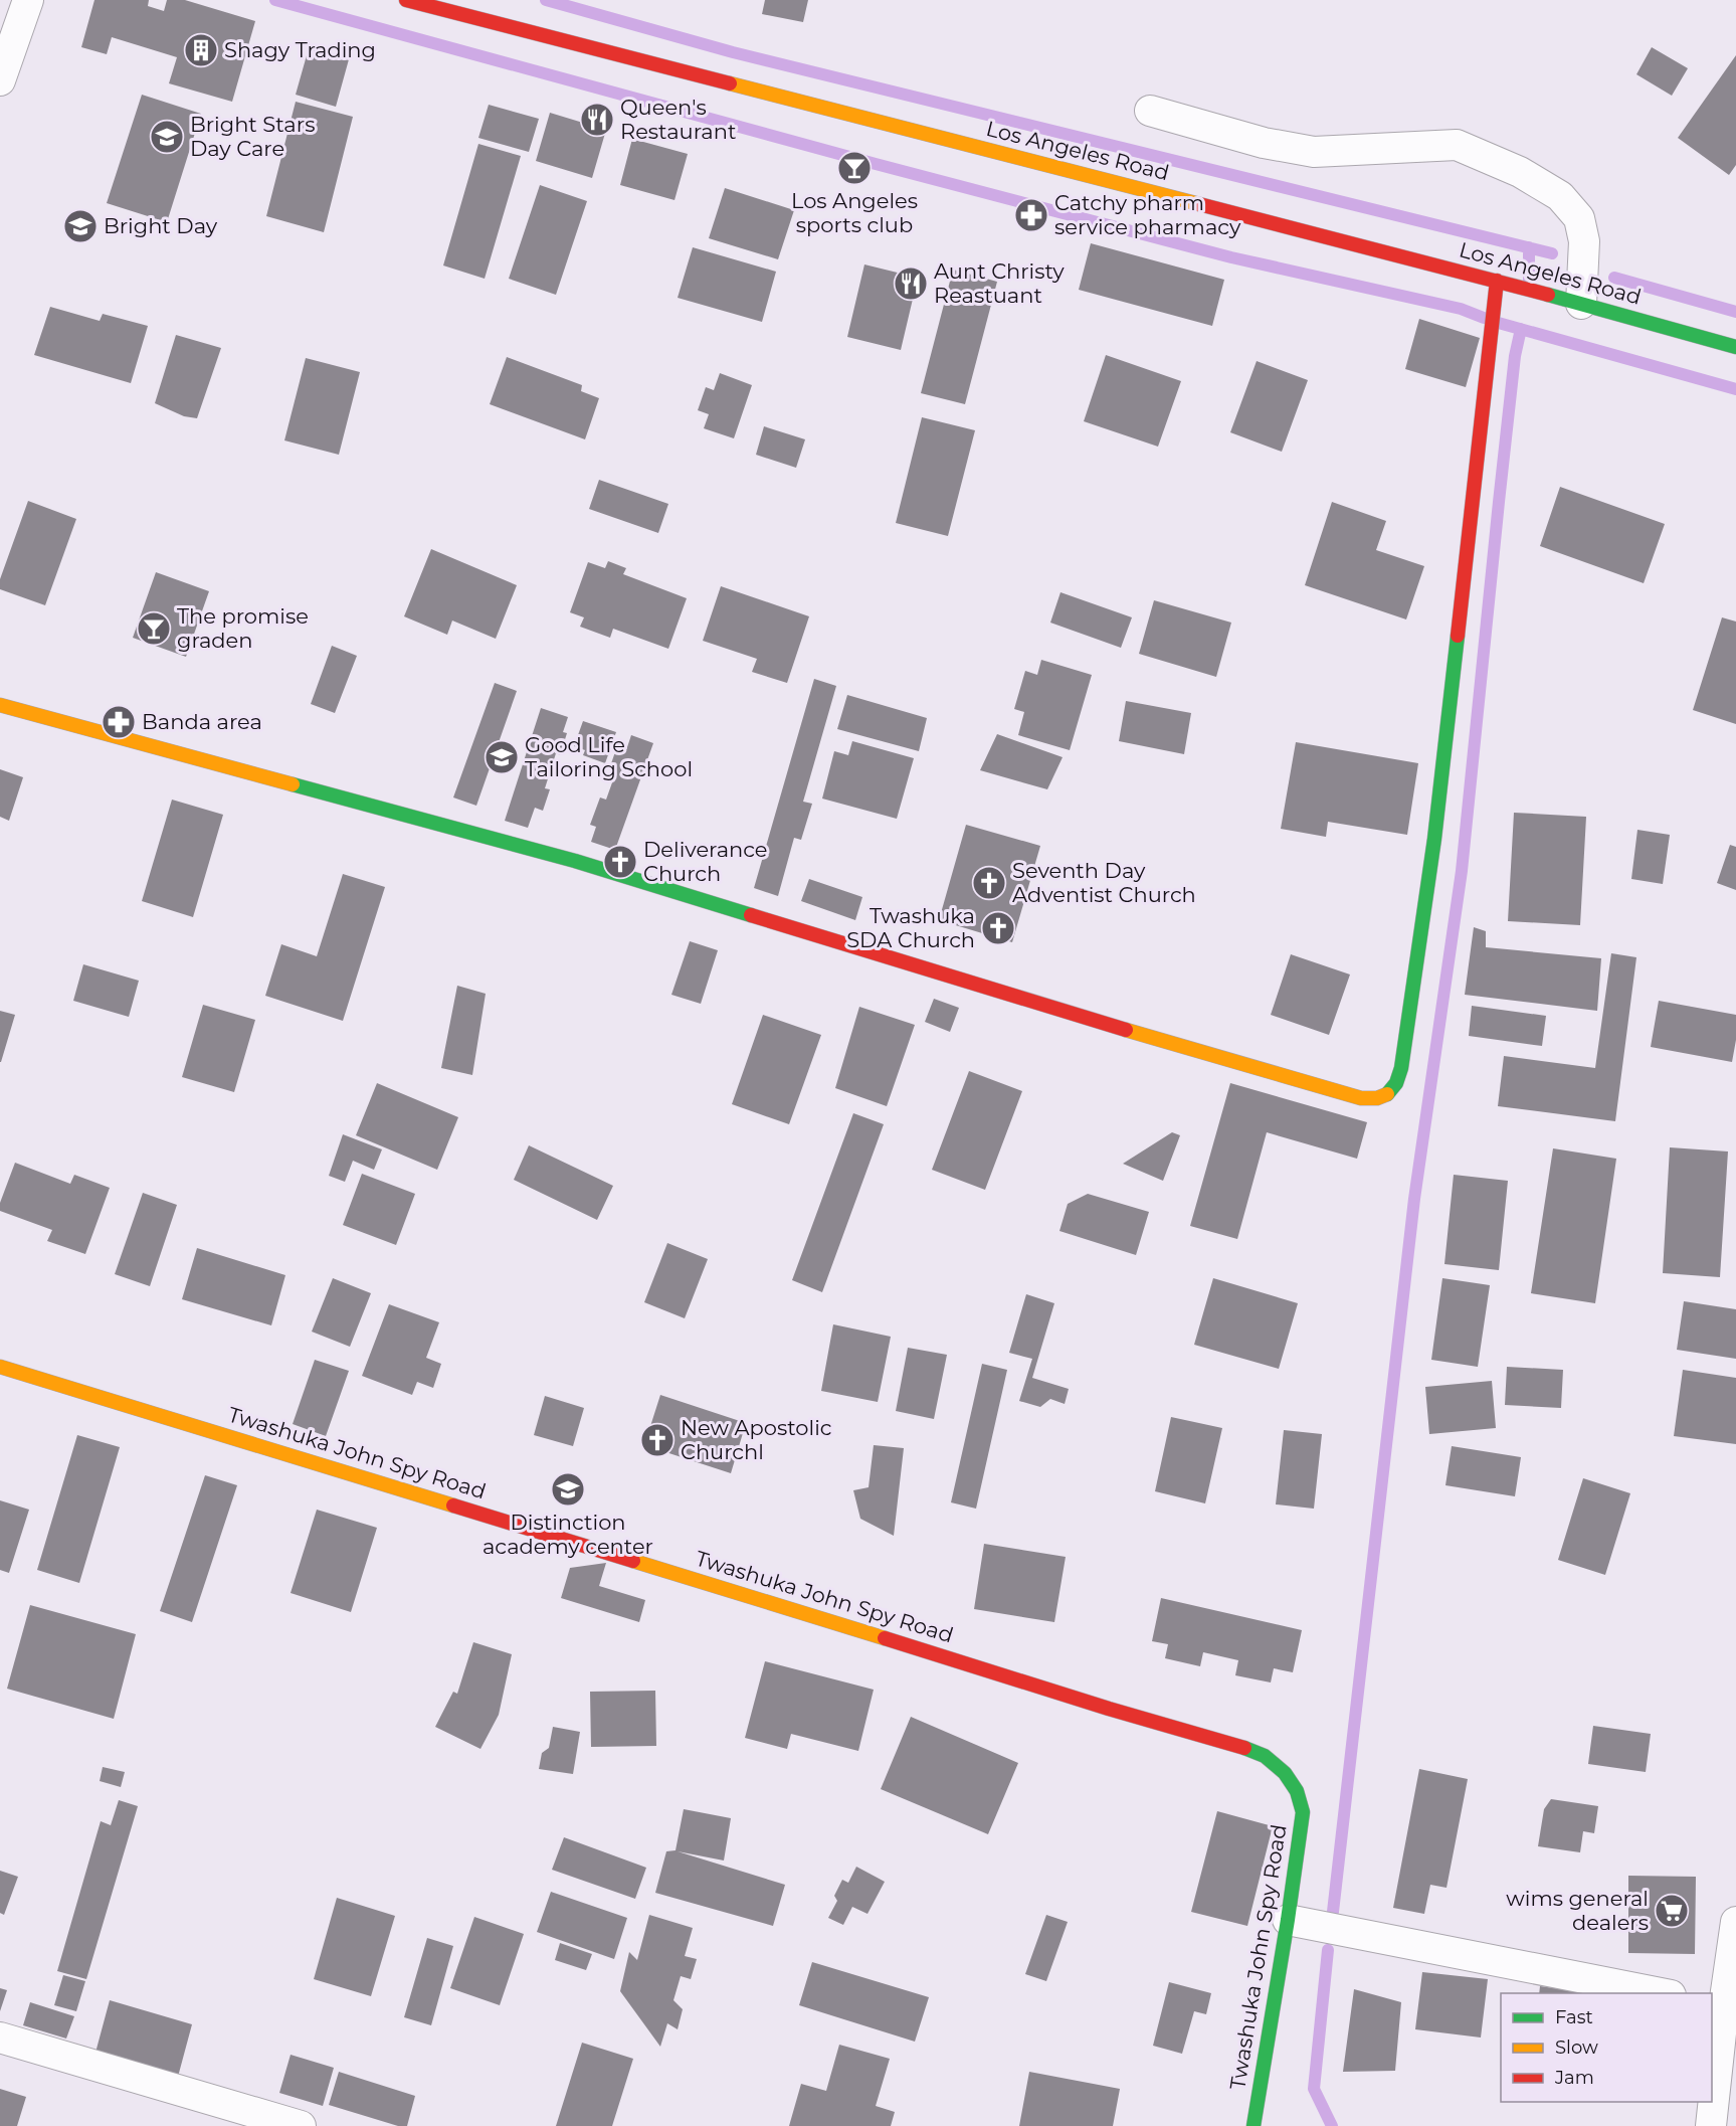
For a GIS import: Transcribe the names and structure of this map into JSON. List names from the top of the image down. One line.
{"streets":{"street":["Los Angeles Road","Twashuka John Spy Road"]},"places":{"building":["Shagy Trading"],"restaurant":["Queen's Restaurant","Aunt Christy Reastuant"],"school or university":["Bright Stars Day Care","Bright Day","Good Life Tailoring School","Distinction academy center"],"bar":["Los Angeles sports club","The promise graden"],"pharmacy":["Catchy pharm service pharmacy","Banda area"],"church":["Deliverance Church","Seventh Day Adventist Church","Twashuka SDA Church","New Apostolic Churchl"],"supermarket":["wims general dealers"]},"legend":["Fast","Slow","Jam"]}
